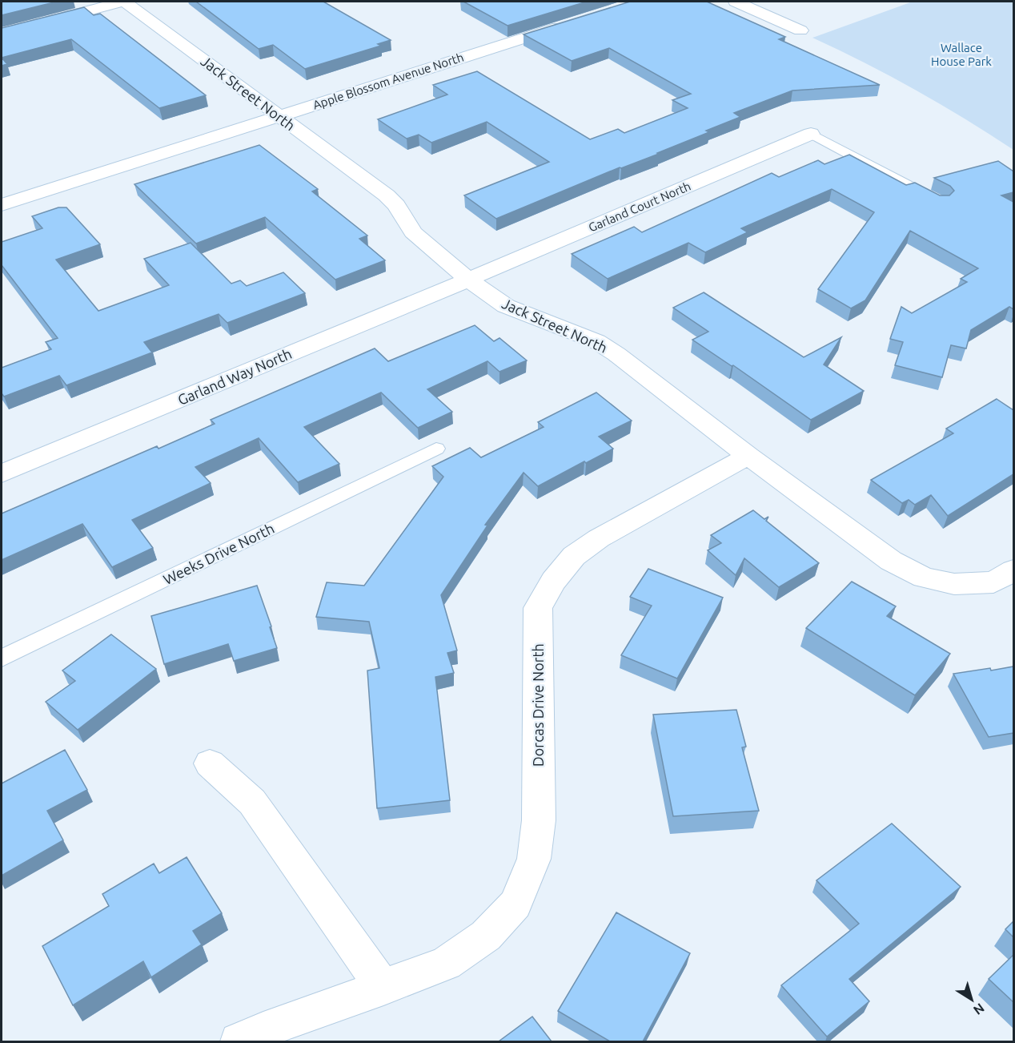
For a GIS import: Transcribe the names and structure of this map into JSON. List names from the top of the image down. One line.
{"streets":{"street":["Apple Blossom Avenue North","Jack Street North","Garland Court North","Garland Way North","Dorcas Drive North"],"lane":["Weeks Drive North"]},"crossings":[["Apple Blossom Avenue North","Jack Street North"],["Jack Street North","Garland Court North"],["Jack Street North","Garland Way North"],["Jack Street North","Dorcas Drive North"],["Garland Court North","Garland Way North"]],"parks":["Wallace House Park"],"north":"bottom right"}
